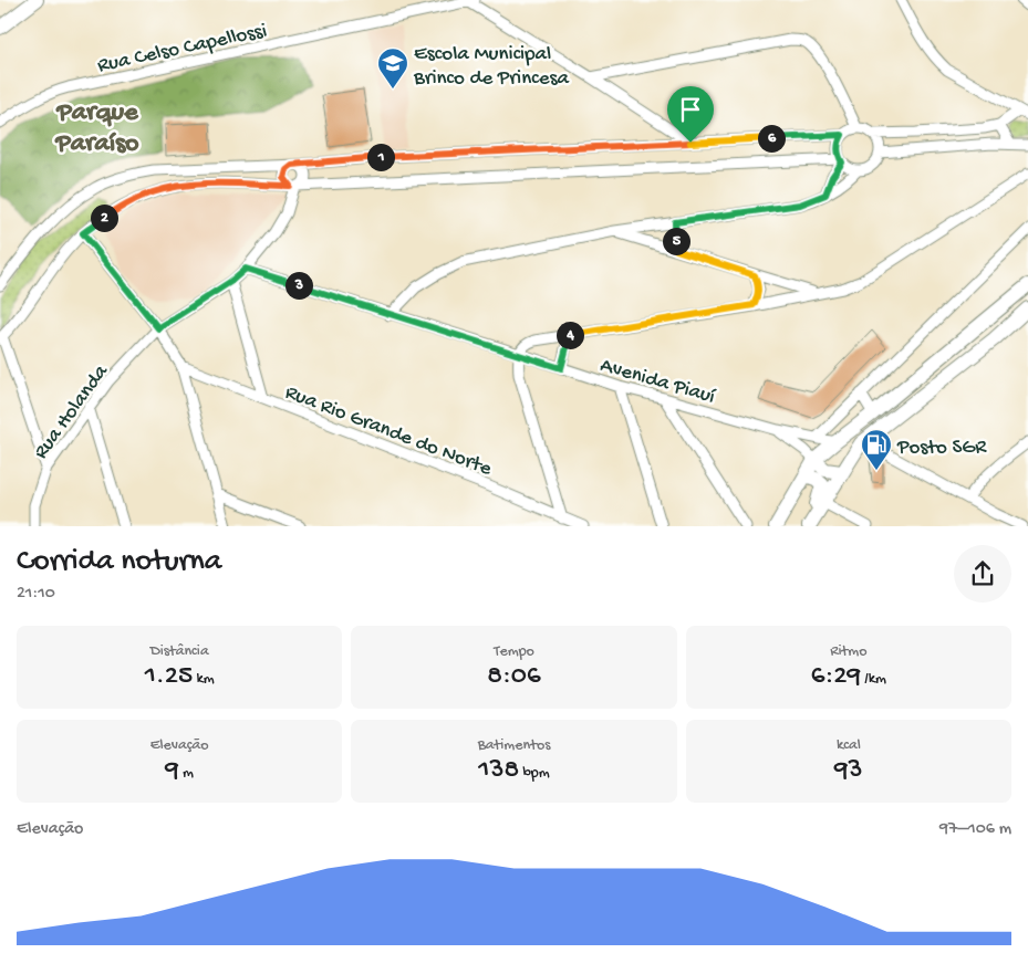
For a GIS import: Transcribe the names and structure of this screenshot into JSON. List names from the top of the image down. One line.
{"streets":{"street":["Rua Celso Capellossi","Avenida Piauí","Rua Holanda","Rua Rio Grande do Norte"]},"crossings":[["Avenida Piauí","Rua Holanda"]],"districts":["Parque Paraíso"],"places":{"school or university":["Escola Municipal Brinco de Princesa"],"fuel station":["Posto SGR"]},"page":{"pins":["6","1","2","5","3","4"],"heading":["Corrida noturna","21:10"],"stats":[["Distância","1.25 km"],["Tempo","8:06"],["Ritmo","6:29 /km"],["Elevação","9 m"],["Batimentos","138 bpm"],["kcal","93"]],"chart":["Elevação","97–106 m"]}}
